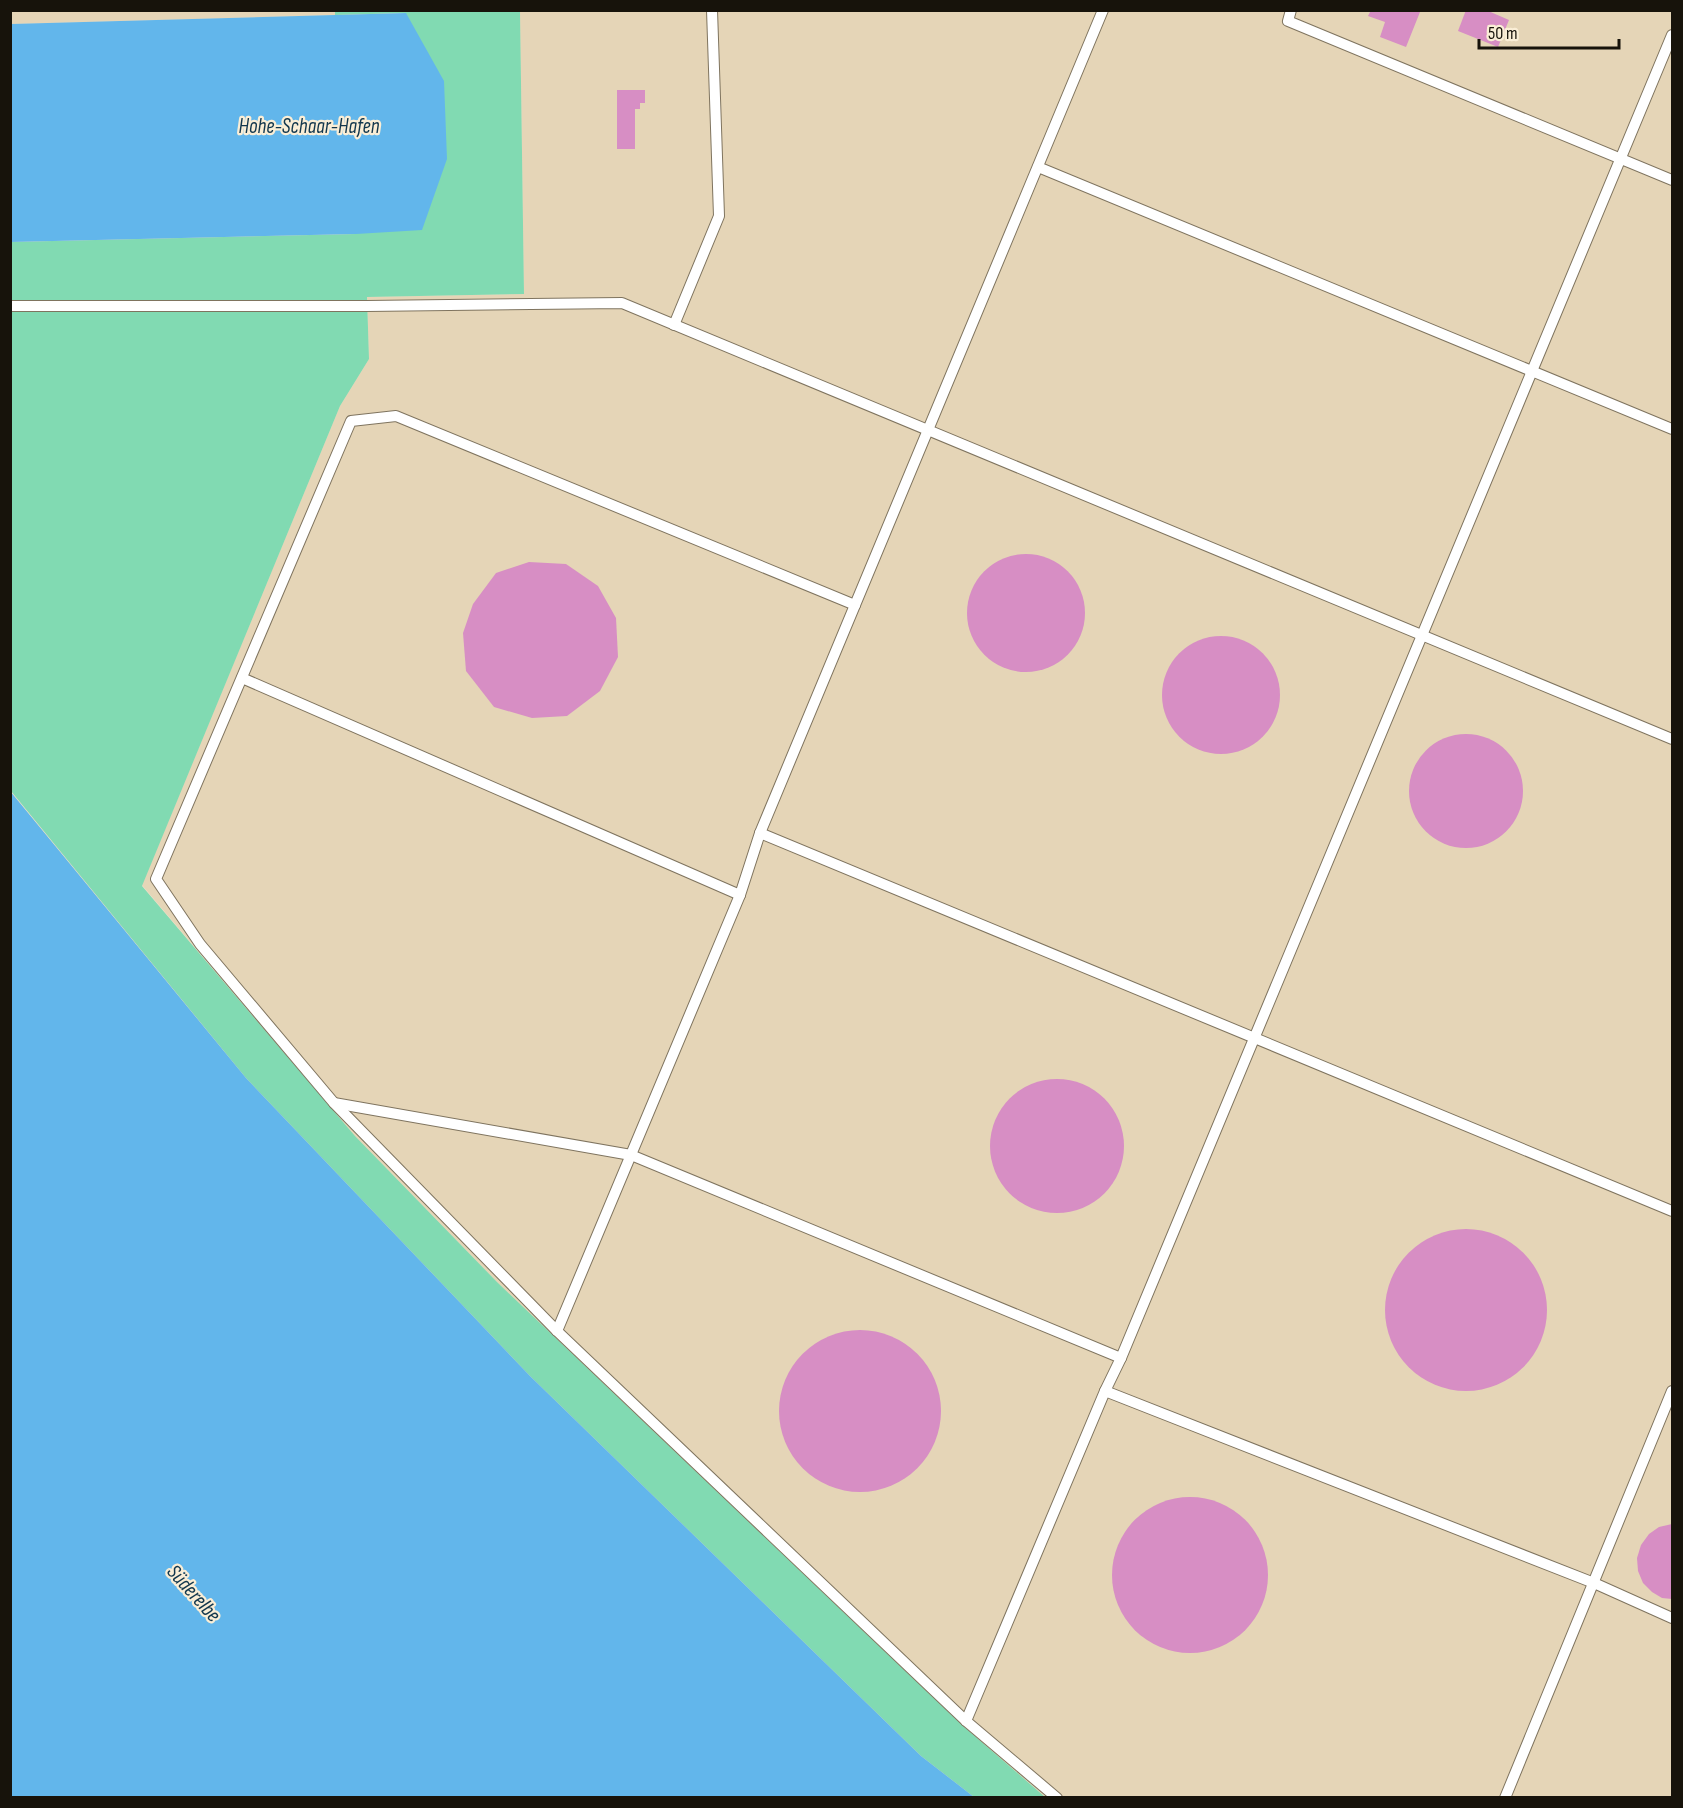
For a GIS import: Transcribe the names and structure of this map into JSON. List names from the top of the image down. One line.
{"water":["Hohe-Schaar-Hafen","Süderelbe"],"scale_bar":"50 m"}
